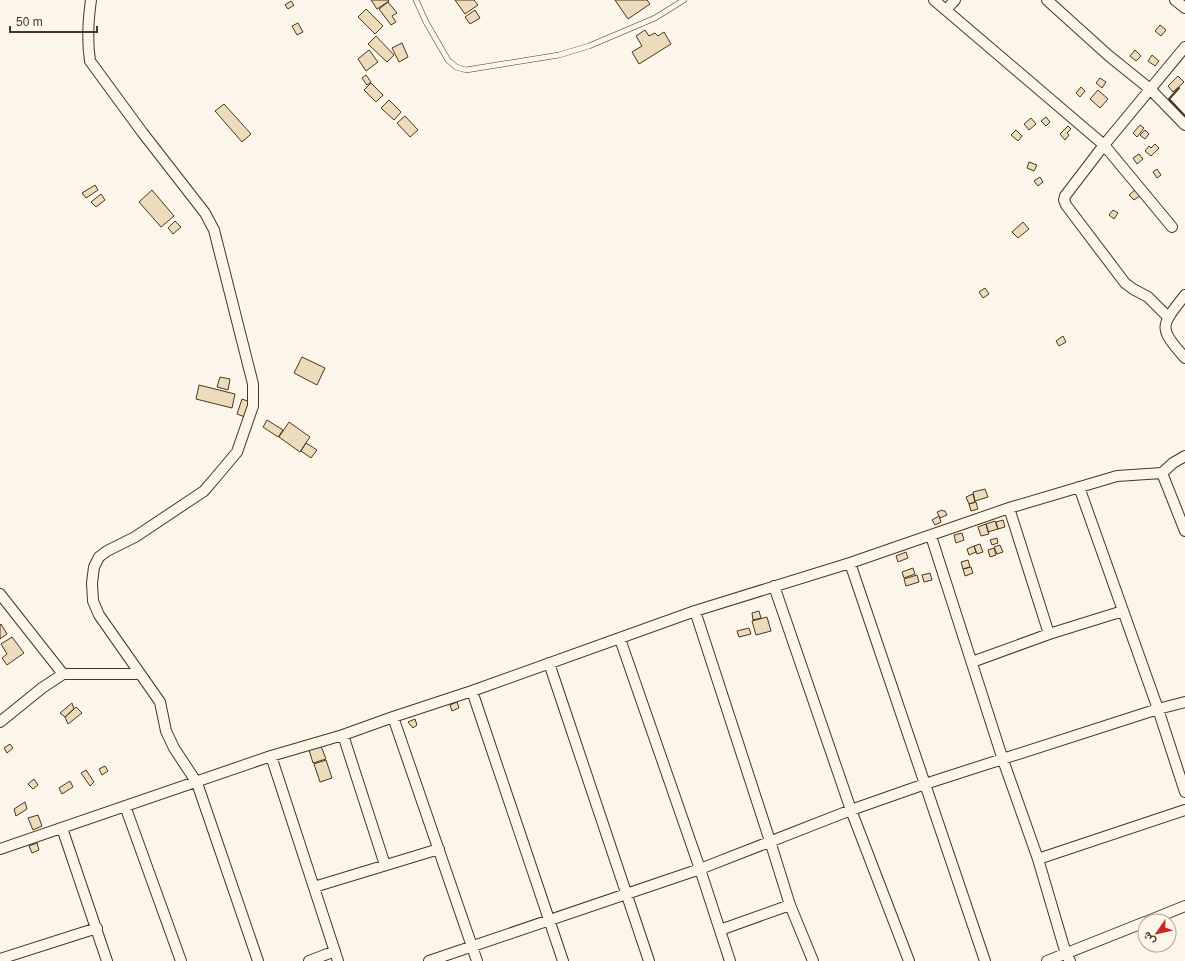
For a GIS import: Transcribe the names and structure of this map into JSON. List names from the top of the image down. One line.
{"scale_bar":"50 m","north":"bottom left"}
